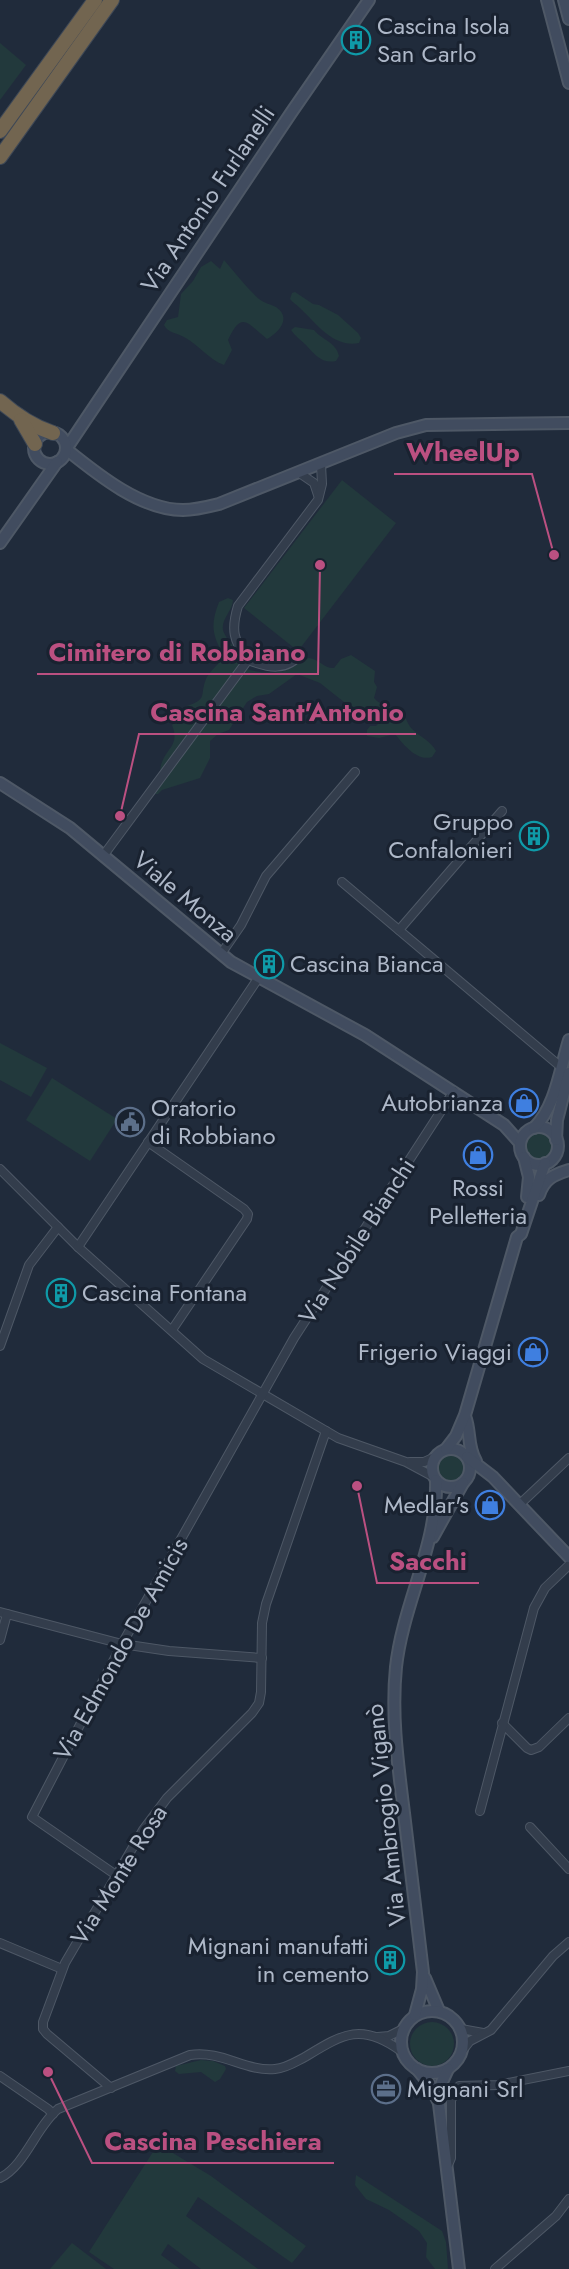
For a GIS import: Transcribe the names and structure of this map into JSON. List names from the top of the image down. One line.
{"streets":{"main road":["Via Antonio Furlanelli","Viale Monza","Via Ambrogio Viganò"],"street":["Via Nobile Bianchi","Via Edmondo De Amicis","Via Monte Rosa"]},"crossings":[["Viale Monza","Via Nobile Bianchi"],["Via Nobile Bianchi","Via Edmondo De Amicis"],["Via Edmondo De Amicis","Via Monte Rosa"]],"places":{"building":["Cascina Isola San Carlo","Gruppo Confalonieri","Cascina Bianca","Cascina Fontana","Mignani manufatti in cemento"],"other":["WheelUp","Cimitero di Robbiano","Cascina Sant'Antonio","Sacchi","Cascina Peschiera"],"shop":["Autobrianza","Rossi Pelletteria","Frigerio Viaggi","Medlar's"],"public building":["Oratorio di Robbiano"],"office":["Mignani Srl"]}}
